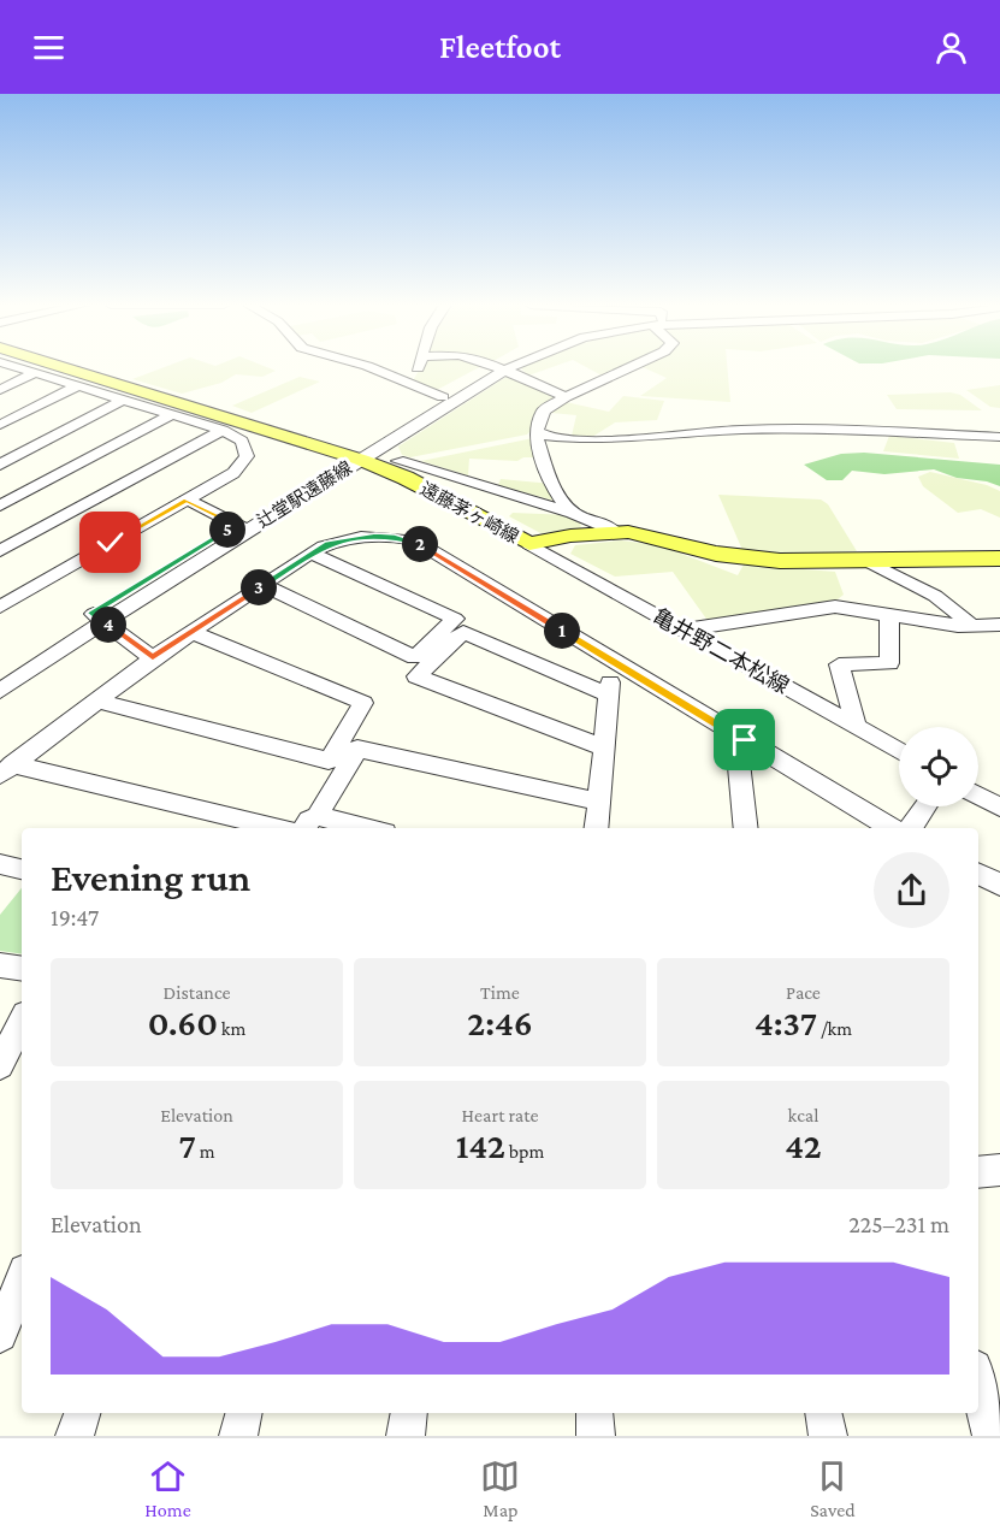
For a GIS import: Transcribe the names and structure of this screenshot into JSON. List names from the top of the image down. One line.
{"streets":{"main road":["遠藤茅ヶ崎線"],"street":["辻堂駅遠藤線","亀井野二本松線"]},"crossings":[["辻堂駅遠藤線","遠藤茅ヶ崎線"],["遠藤茅ヶ崎線","亀井野二本松線"]],"page":{"header":"Fleetfoot","pins":["5","2","3","4","1"],"heading":["Evening run","19:47"],"stats":[["Distance","0.60 km"],["Time","2:46"],["Pace","4:37 /km"],["Elevation","7 m"],["Heart rate","142 bpm"],["kcal","42"]],"chart":["Elevation","225–231 m"],"tabs":["Home","Map","Saved"]}}
